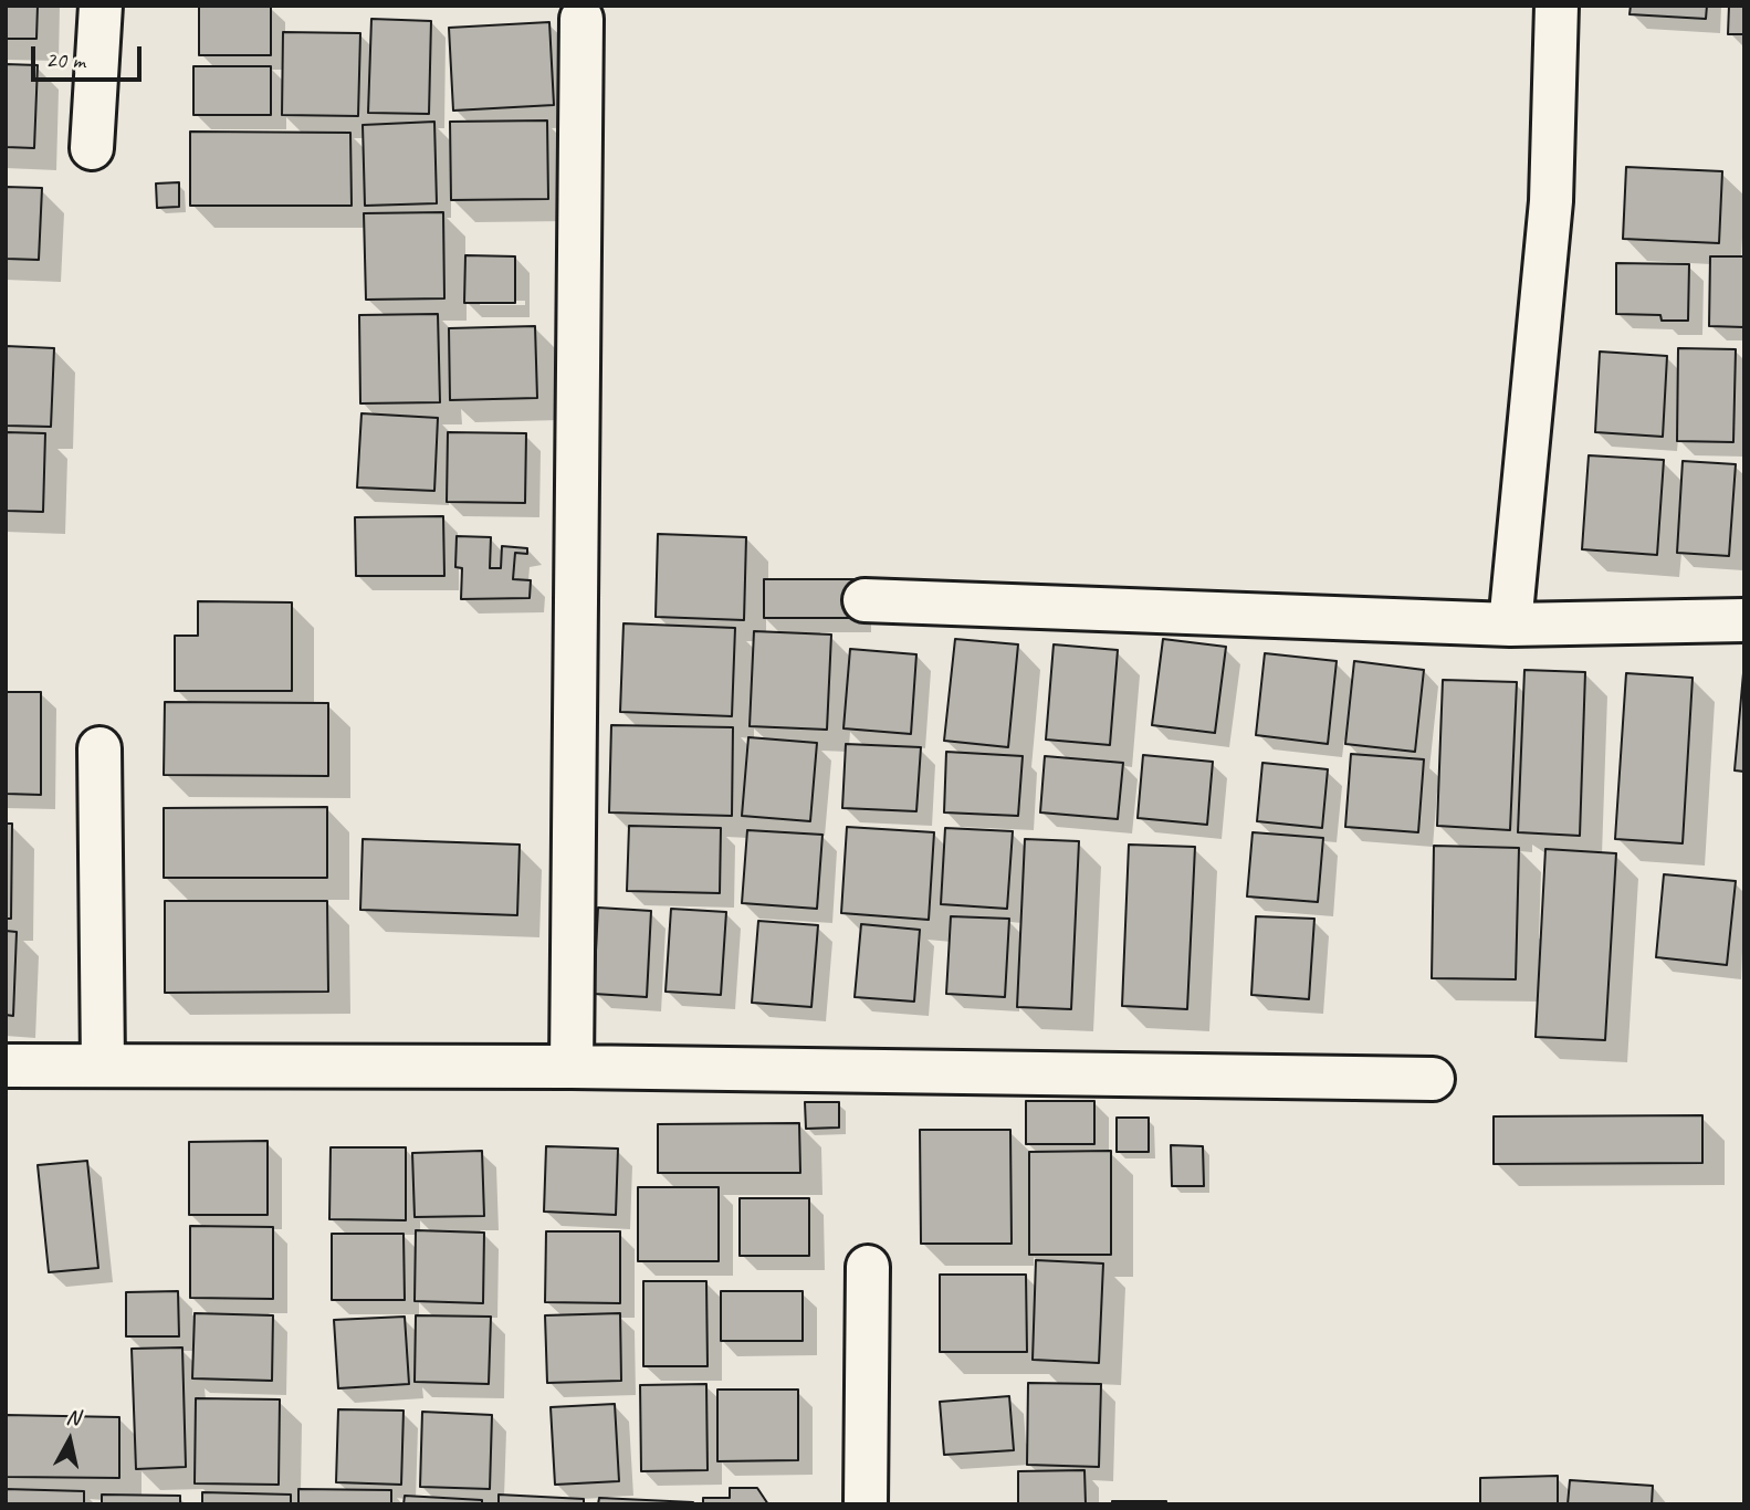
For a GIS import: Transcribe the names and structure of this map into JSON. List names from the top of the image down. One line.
{"scale_bar":"20 m","north":"top"}
